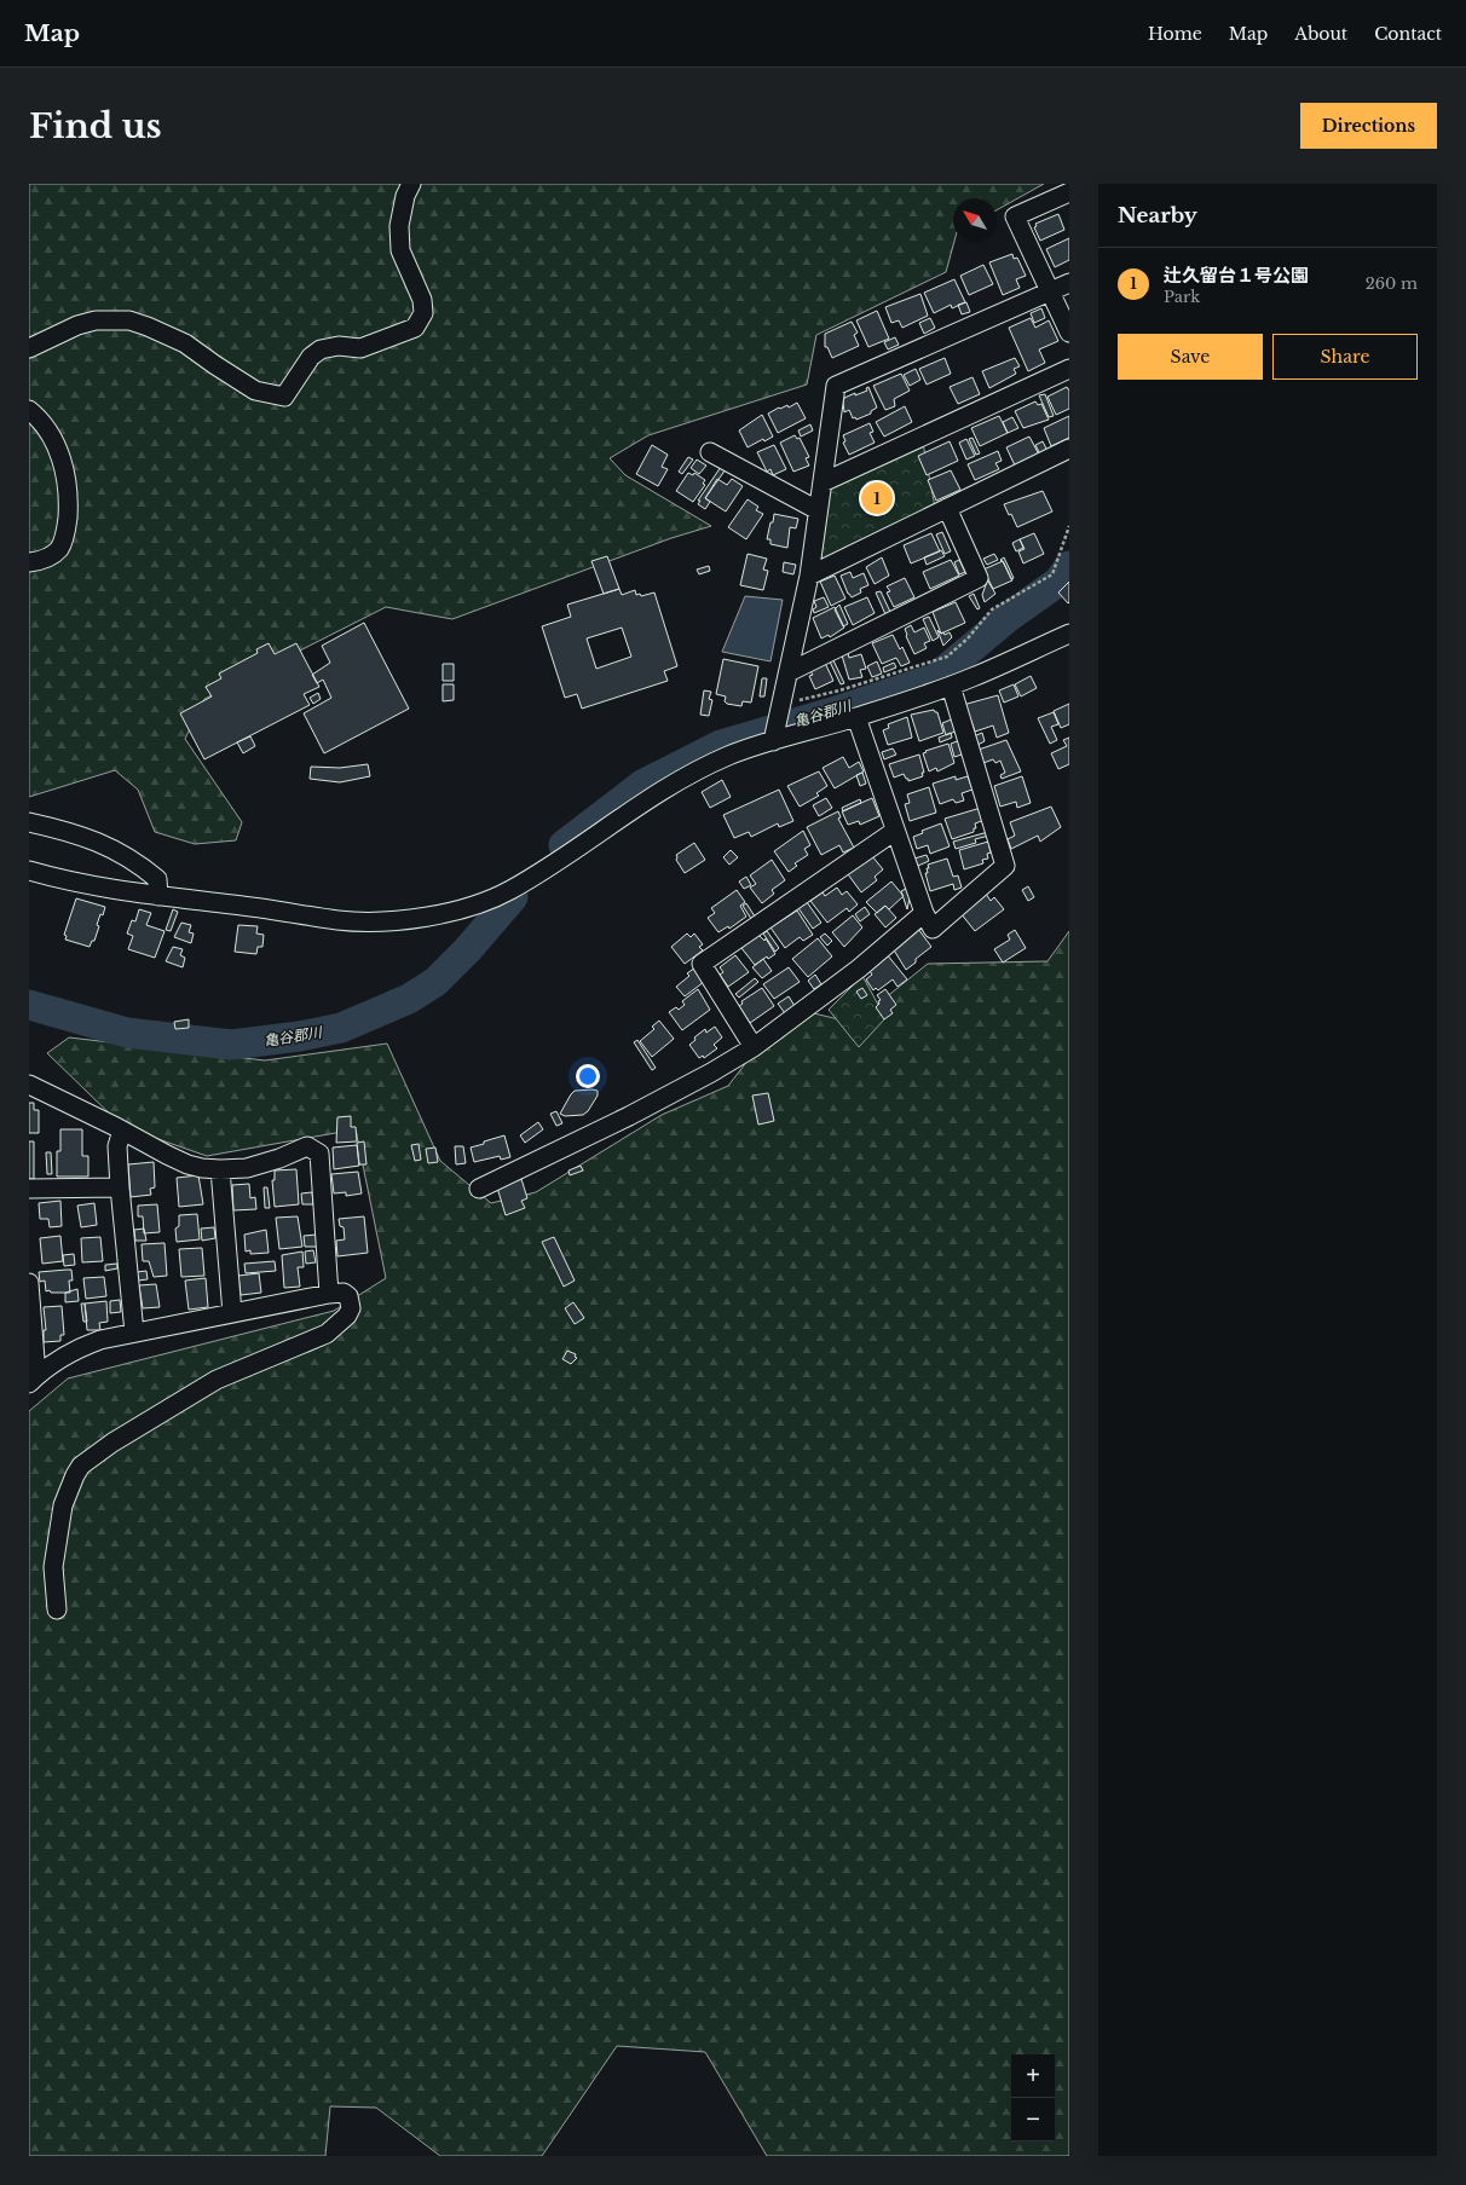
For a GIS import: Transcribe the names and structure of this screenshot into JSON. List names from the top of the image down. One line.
{"water":["亀谷郡川"],"north":"top left","page":{"header":"Map","nav":["Home","Map","About","Contact"],"buttons":["Directions",["Save","Share"]],"title":"Find us","heading":"Nearby","list":[{"mark":"1","name":"辻久留台１号公園","note":"Park","value":"260 m"}],"pins":"1","map_buttons":["+","−"]}}
